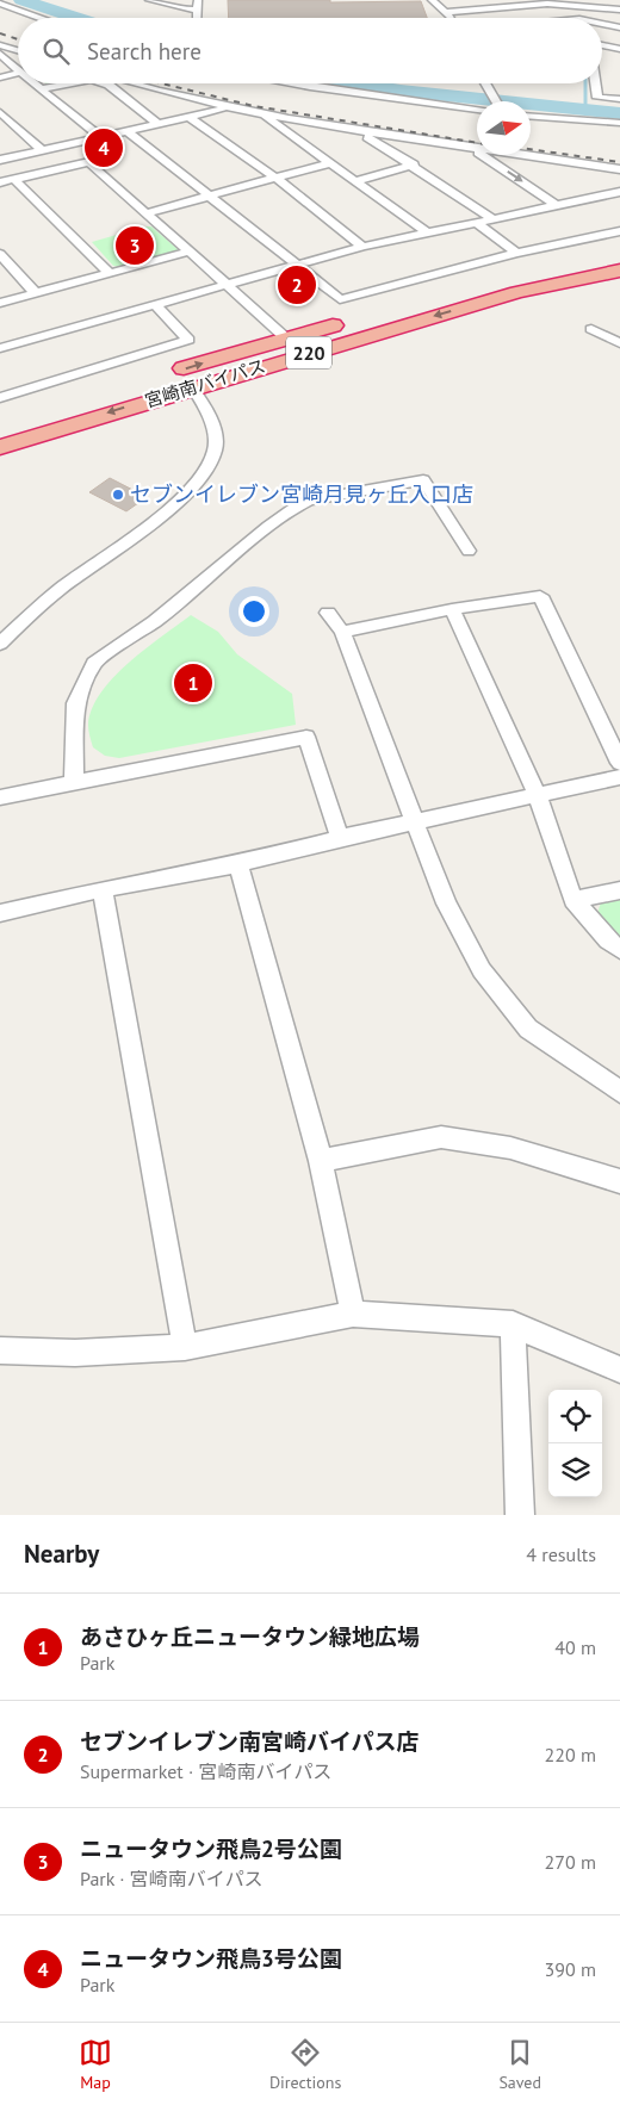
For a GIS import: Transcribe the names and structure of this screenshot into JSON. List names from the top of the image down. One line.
{"streets":{"highway":["220","宮崎南バイパス"]},"places":["セブンイレブン宮崎月見ヶ丘入口店"],"north":"right","page":{"search":"Search here","pins":["4","3","2","1"],"heading":["Nearby","4 results"],"list":[{"mark":"1","name":"あさひヶ丘ニュータウン緑地広場","note":"Park","value":"40 m"},{"mark":"2","name":"セブンイレブン南宮崎バイパス店","note":"Supermarket · 宮崎南バイパス","value":"220 m"},{"mark":"3","name":"ニュータウン飛鳥2号公園","note":"Park · 宮崎南バイパス","value":"270 m"},{"mark":"4","name":"ニュータウン飛鳥3号公園","note":"Park","value":"390 m"}],"nav":["Map","Directions","Saved"]}}
